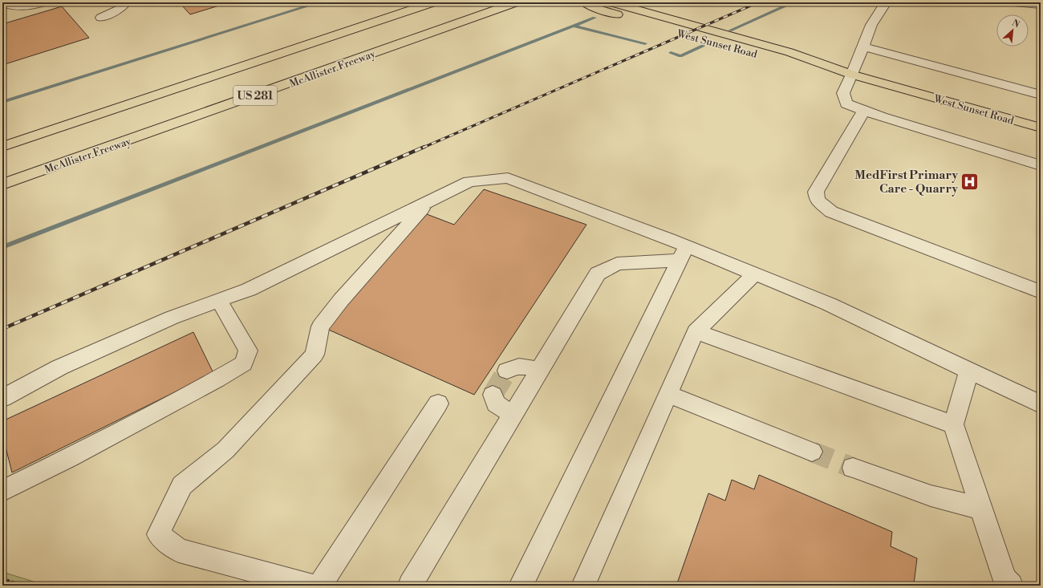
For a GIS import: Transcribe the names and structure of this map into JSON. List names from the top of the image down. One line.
{"streets":{"main road":["West Sunset Road","McAllister Freeway","US 281"]},"places":{"hospital":["MedFirst Primary Care - Quarry"]},"north":"top right"}
